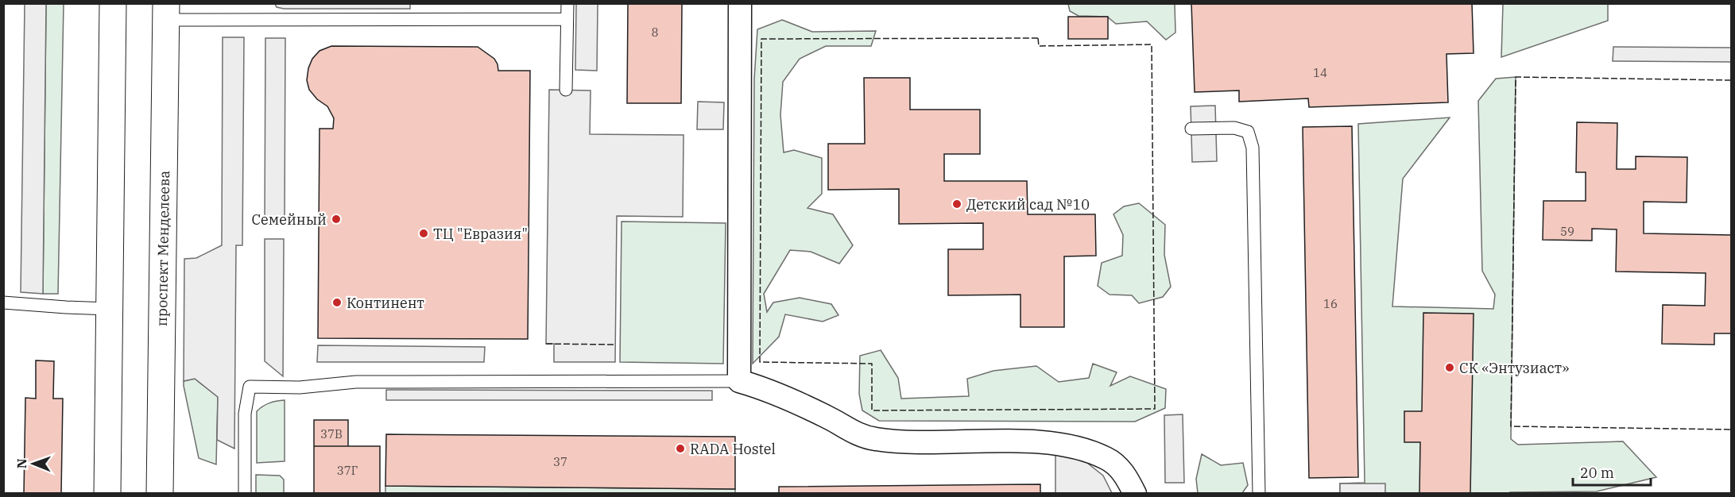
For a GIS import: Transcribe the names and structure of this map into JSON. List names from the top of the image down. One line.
{"streets":{"main road":["проспект Менделеева"]},"places":["Детский сад №10","Семейный","ТЦ \"Евразия\"","Континент","СК «Энтузиаст»","RADA Hostel"],"house_numbers":["8","14","59","16","37В","37","37Г"],"scale_bar":"20 m","north":"left"}
